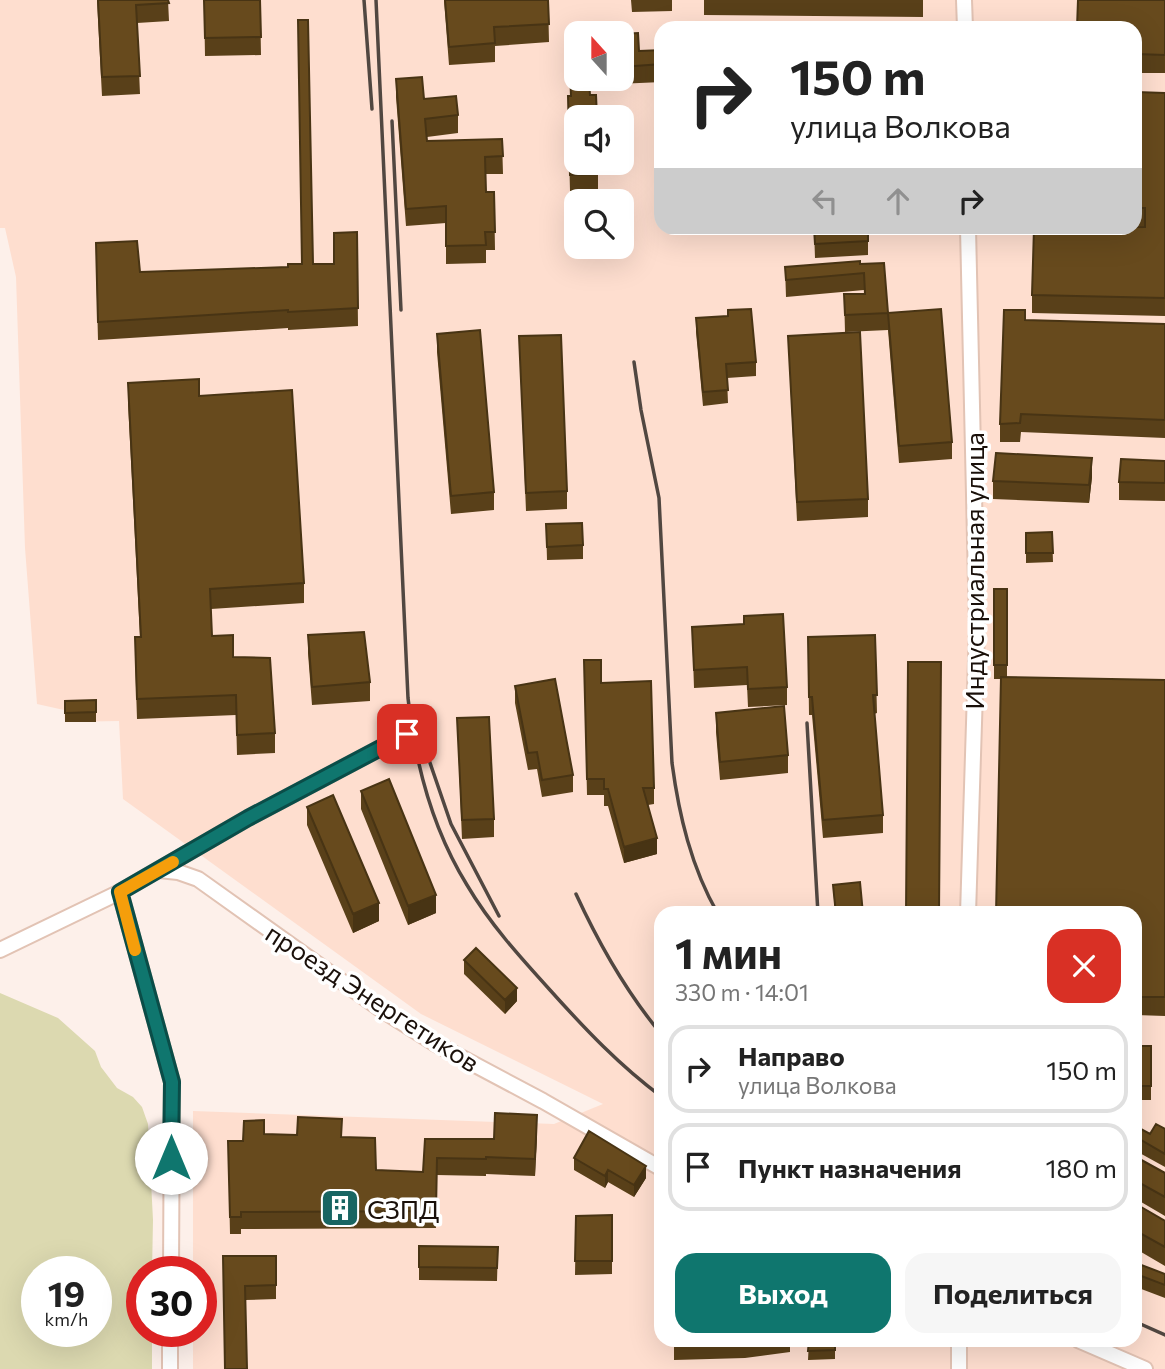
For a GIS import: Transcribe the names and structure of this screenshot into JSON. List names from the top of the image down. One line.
{"streets":{"street":["Индустриальная улица","проезд Энергетиков"]},"places":{"building":["СЗПД"]},"north":"top","page":{"turn":["150 m","улица Волкова"],"heading":["1 мин","330 m · 14:01"],"list":[{"name":"Направо","note":"улица Волкова","value":"150 m"},{"name":"Пункт назначения","value":"180 m"}],"buttons":["Выход","Поделиться"],"speed":"19 km/h","limit":"30"}}
